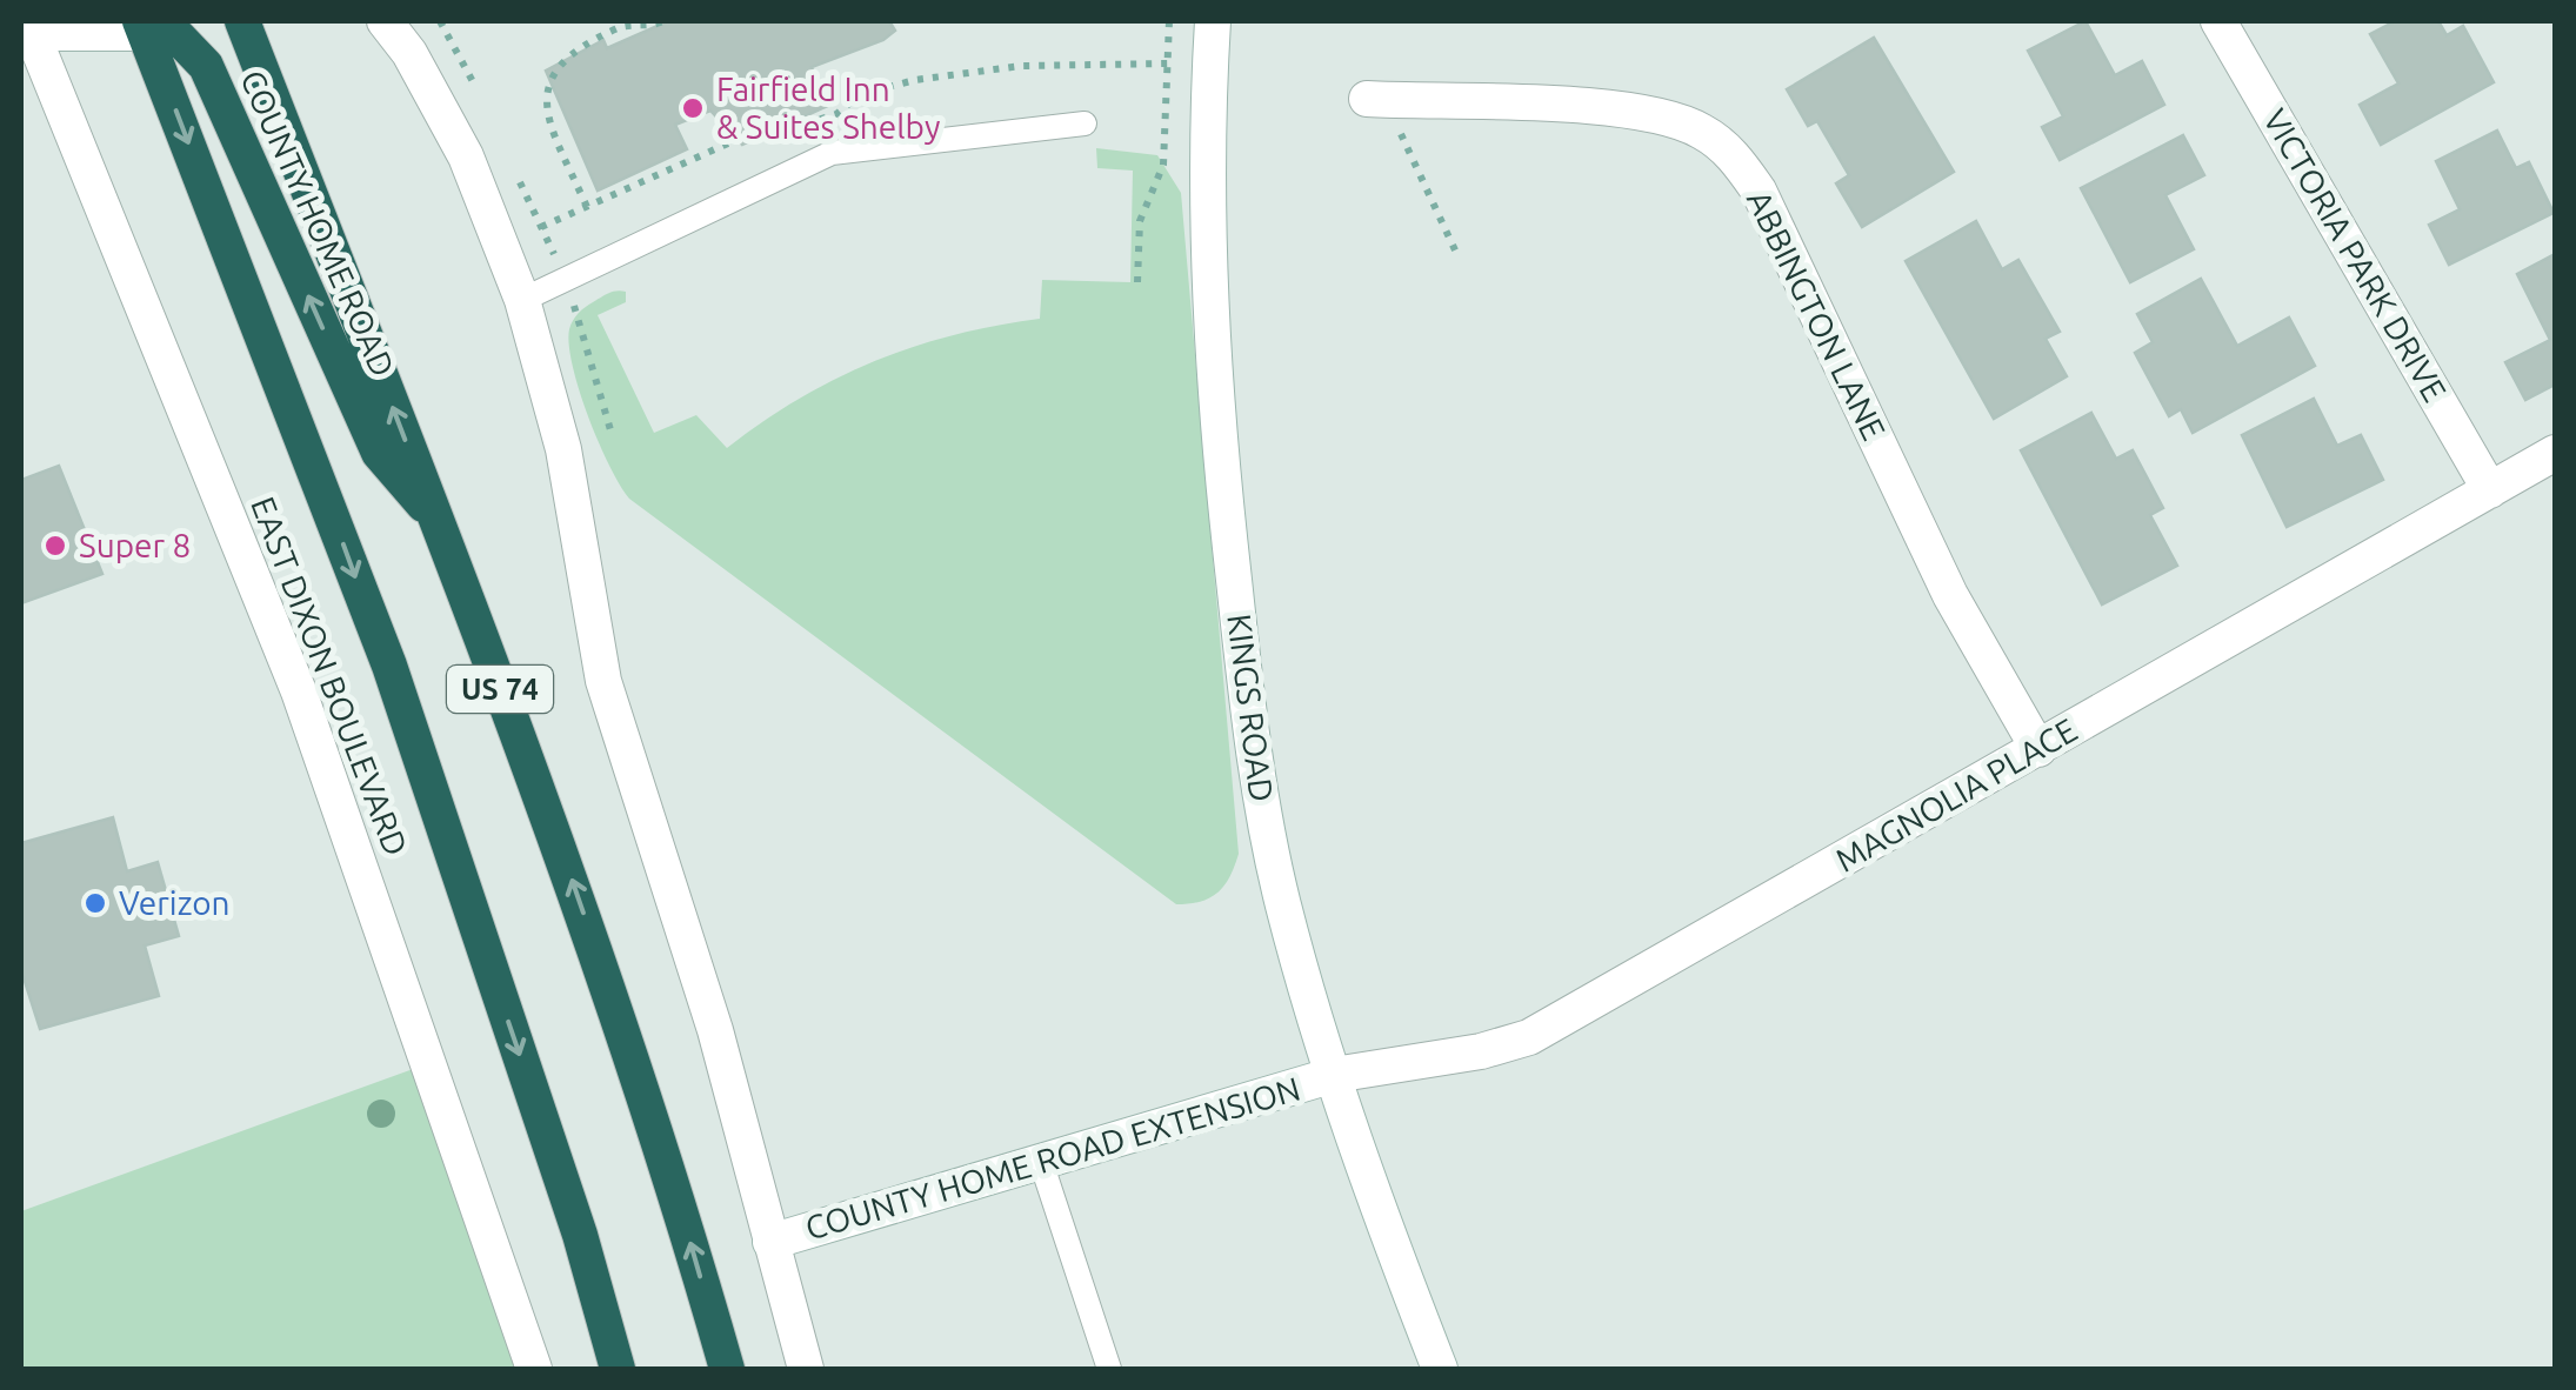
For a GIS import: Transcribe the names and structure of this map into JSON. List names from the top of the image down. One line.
{"streets":{"highway":["COUNTY HOME ROAD","EAST DIXON BOULEVARD","US 74"],"street":["VICTORIA PARK DRIVE","ABBINGTON LANE","KINGS ROAD","MAGNOLIA PLACE","COUNTY HOME ROAD EXTENSION"]},"crossings":[["COUNTY HOME ROAD","EAST DIXON BOULEVARD"],["COUNTY HOME ROAD","US 74"],["VICTORIA PARK DRIVE","MAGNOLIA PLACE"],["ABBINGTON LANE","MAGNOLIA PLACE"],["KINGS ROAD","MAGNOLIA PLACE"],["KINGS ROAD","COUNTY HOME ROAD EXTENSION"],["MAGNOLIA PLACE","COUNTY HOME ROAD EXTENSION"]],"places":["Fairfield Inn & Suites Shelby","Super 8","Verizon"]}
